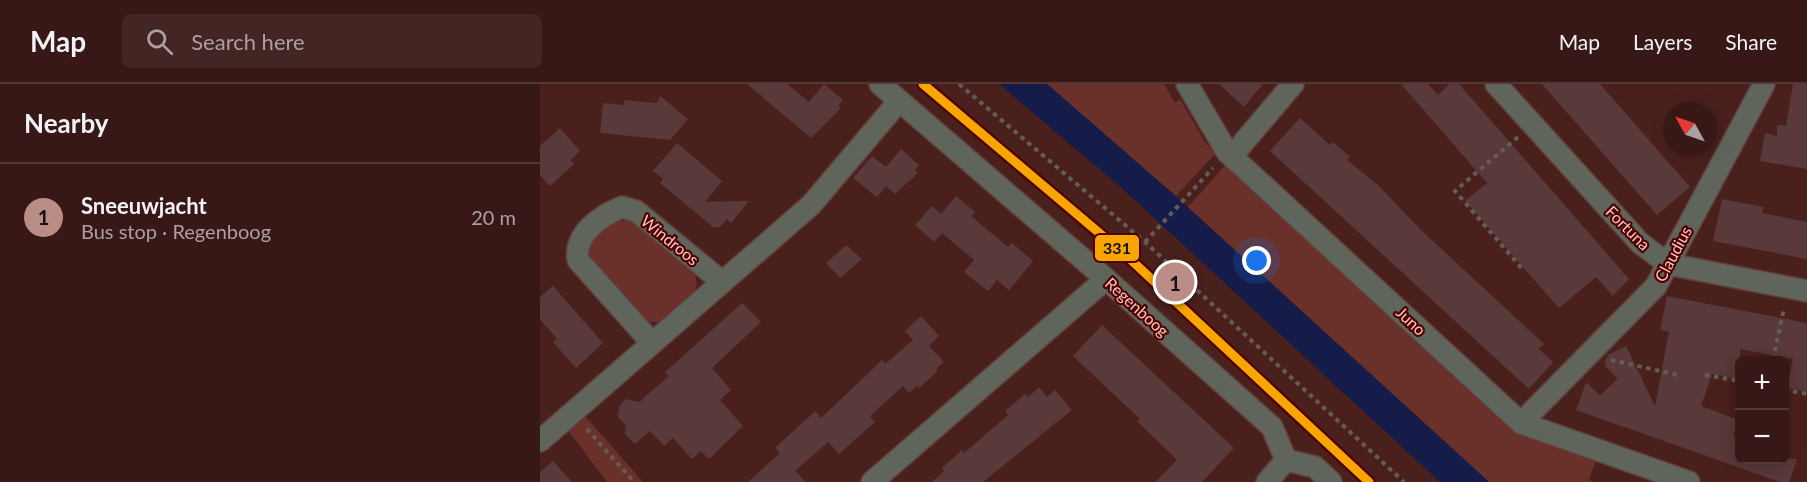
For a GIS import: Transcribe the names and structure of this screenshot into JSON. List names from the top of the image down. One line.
{"streets":{"street":["Fortuna","Windroos","Claudius","Regenboog","Juno"]},"crossings":[["Fortuna","Claudius"],["Claudius","Juno"]],"lines":["transit line 331"],"north":"top left","page":{"header":"Map","search":"Search here","nav":["Map","Layers","Share"],"heading":"Nearby","list":[{"mark":"1","name":"Sneeuwjacht","note":"Bus stop · Regenboog","value":"20 m"}],"pins":"1","map_buttons":["+","−"]}}
